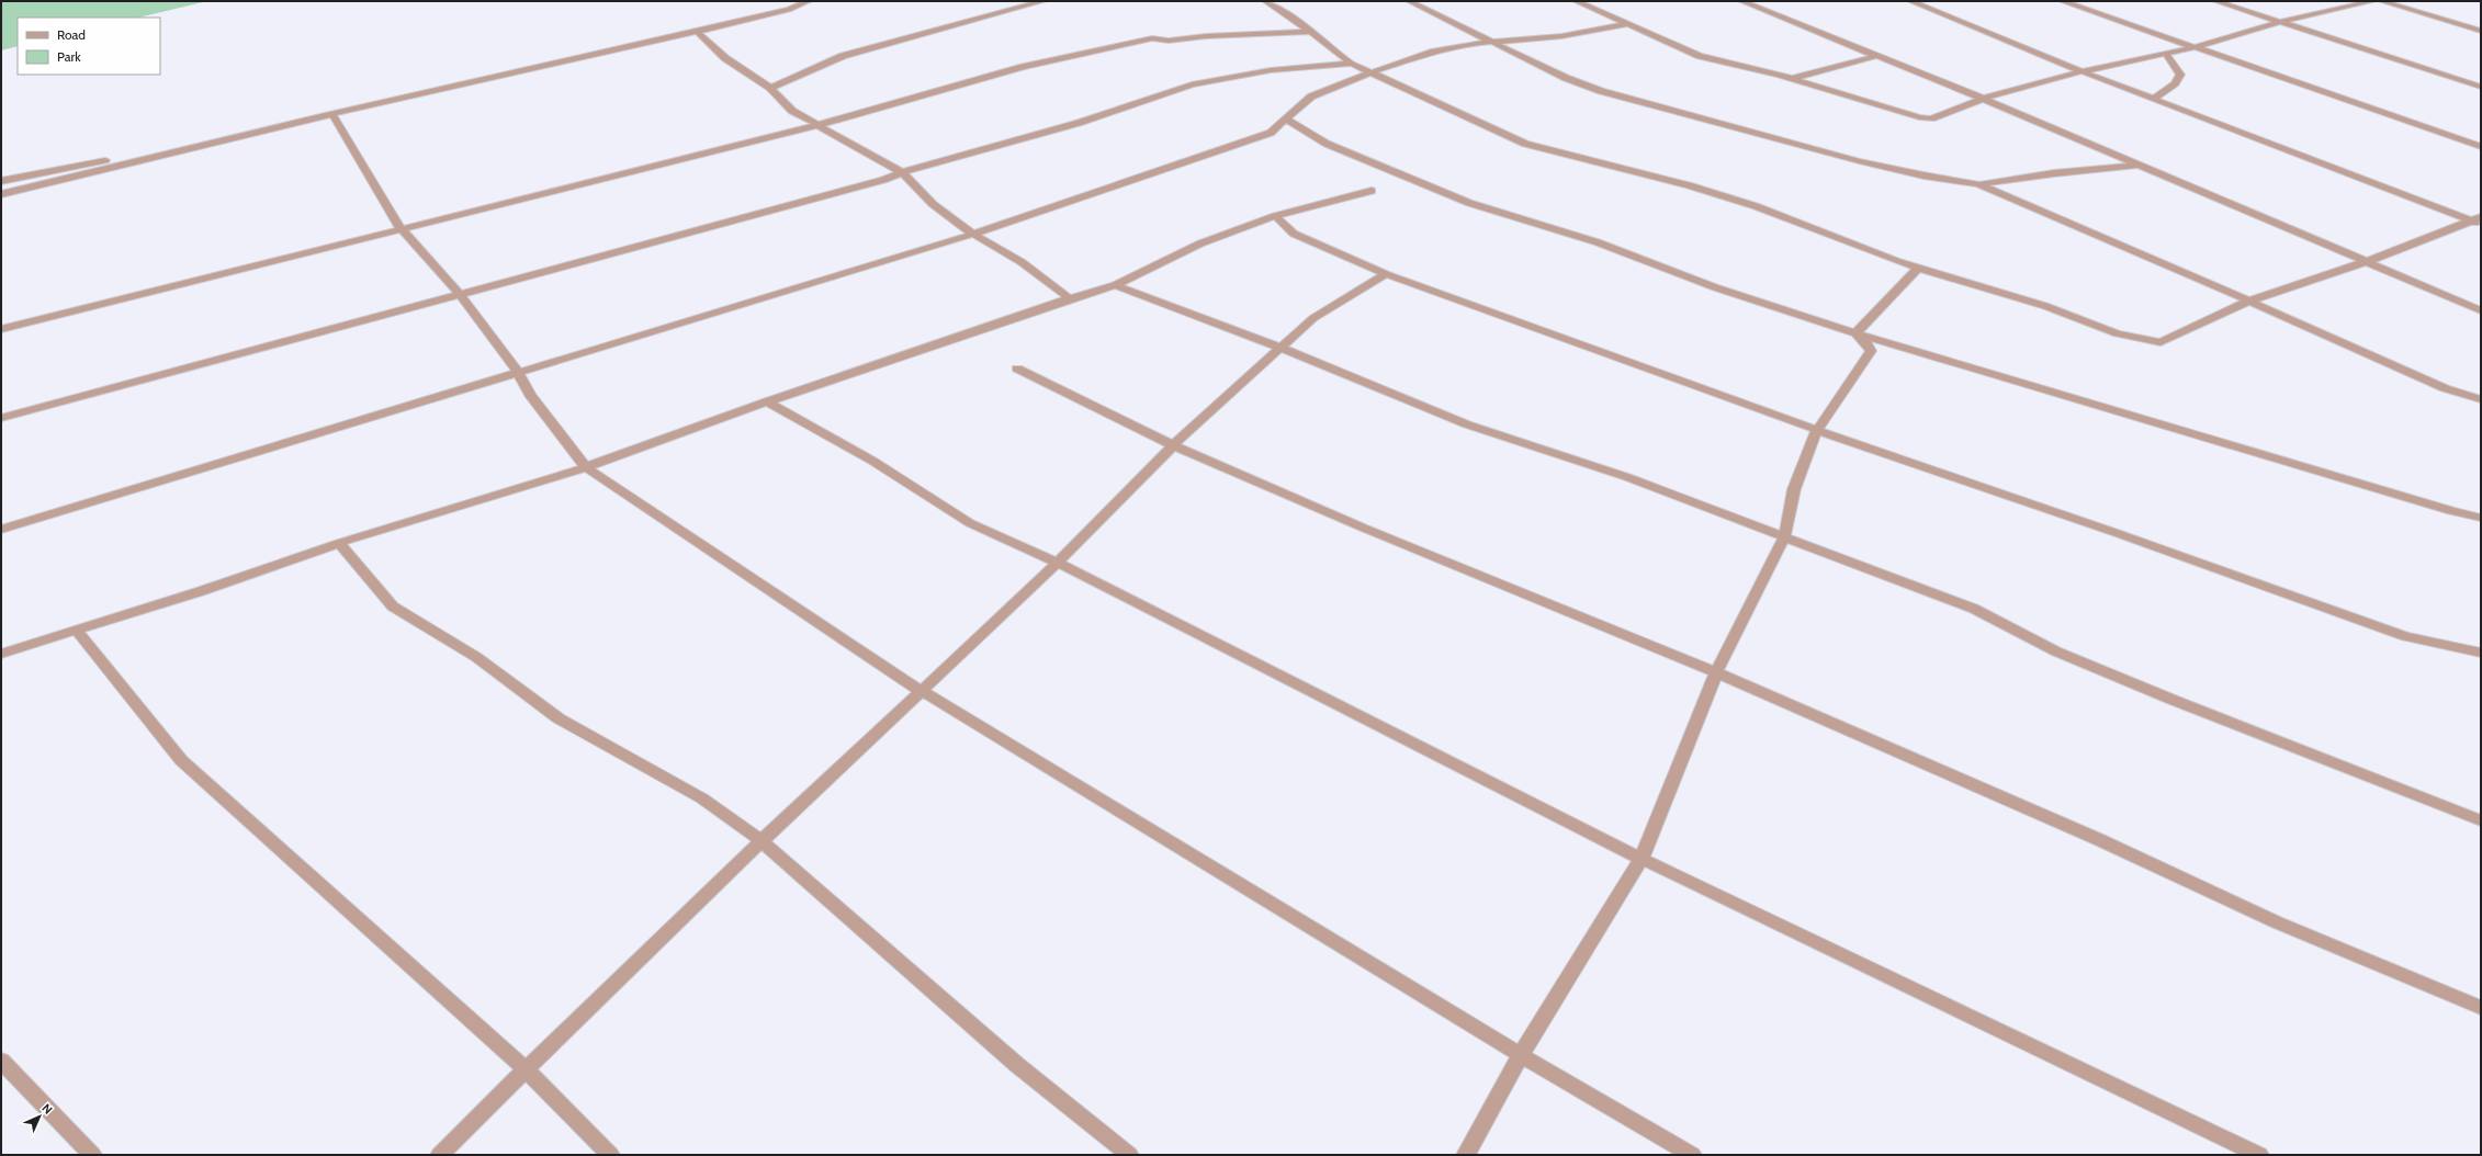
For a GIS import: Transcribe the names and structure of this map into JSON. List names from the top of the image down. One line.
{"legend":["Road","Park"],"north":"top right"}
